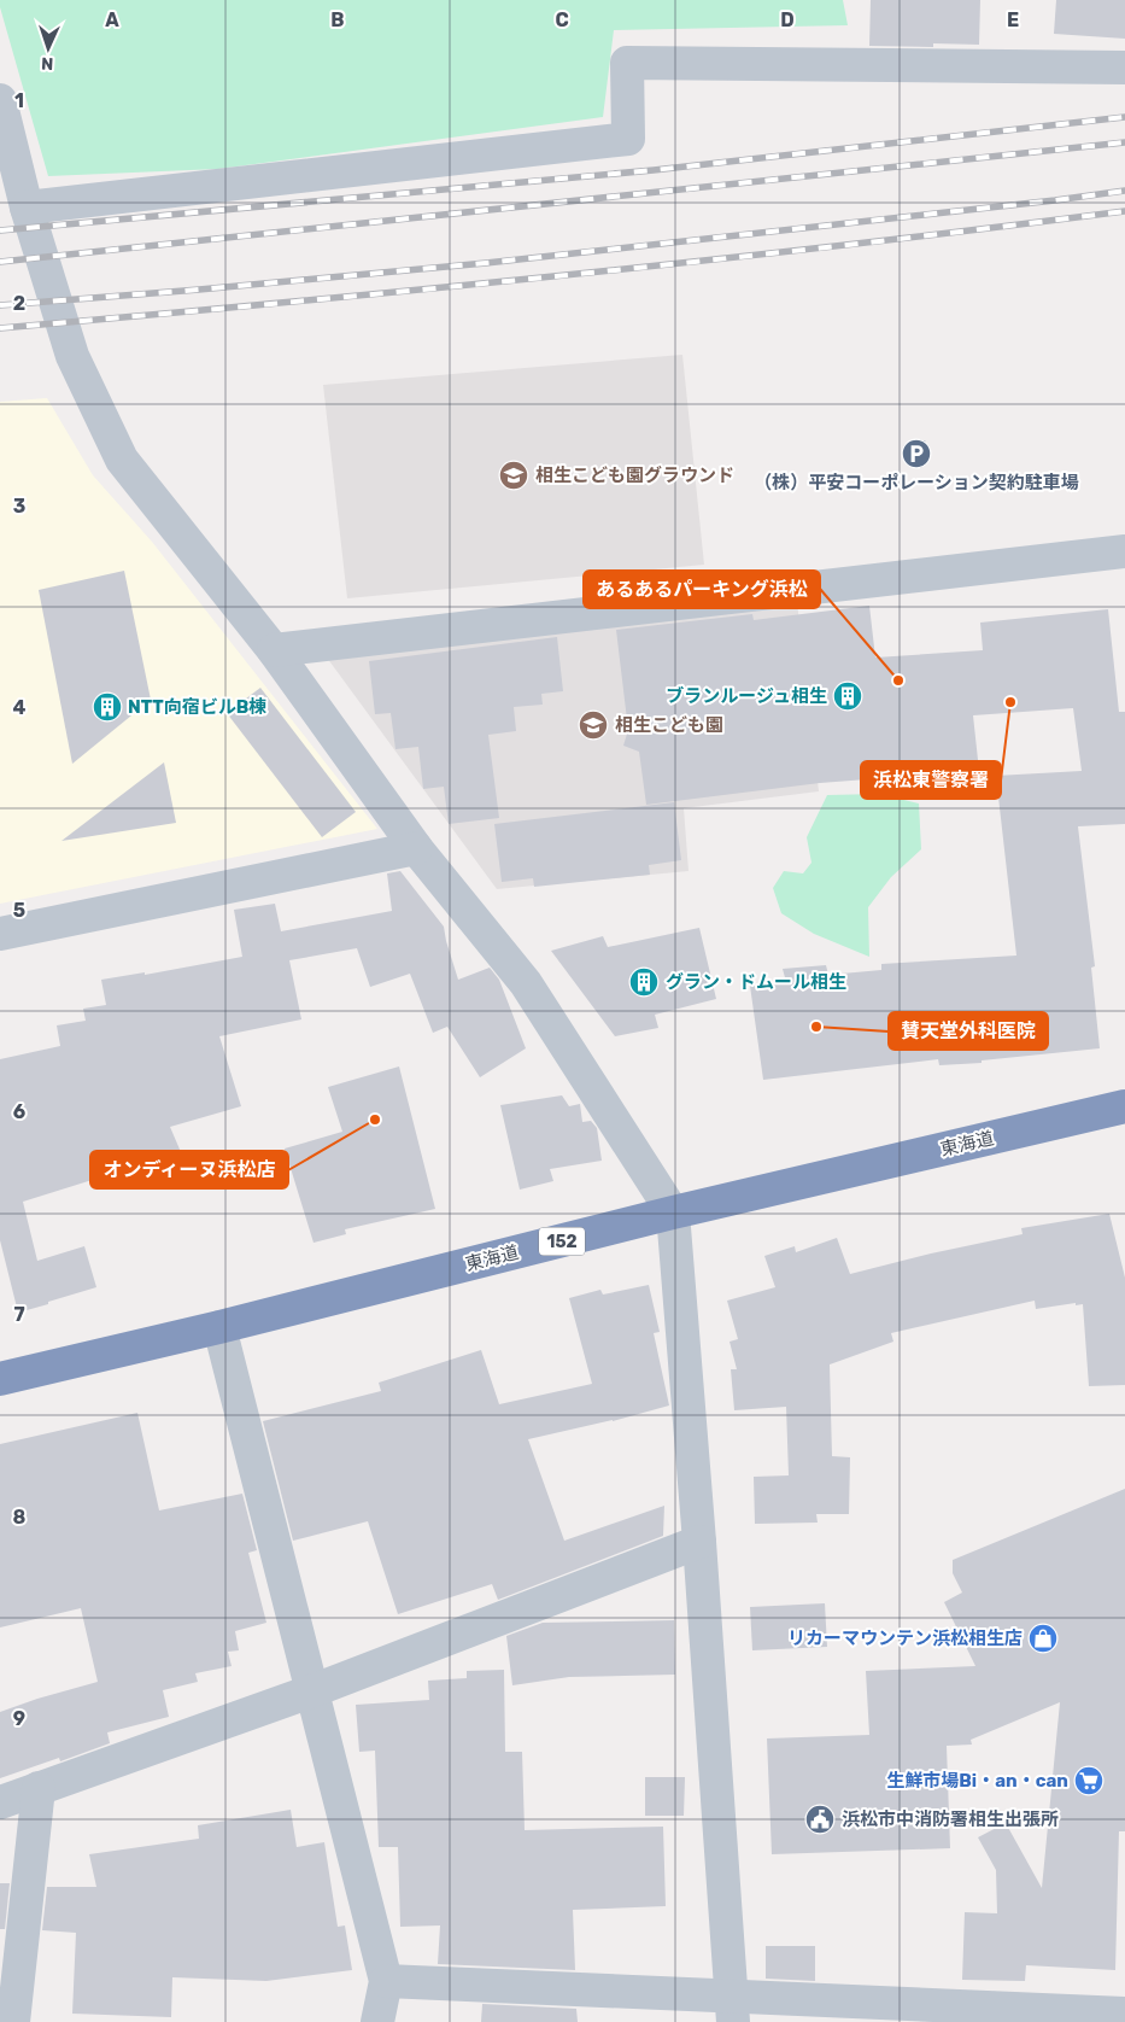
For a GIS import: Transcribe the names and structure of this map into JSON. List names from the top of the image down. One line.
{"streets":{"highway":["東海道","152"]},"places":{"parking":["（株）平安コーポレーション契約駐車場"],"school or university":["相生こども園グラウンド","相生こども園"],"other":["あるあるパーキング浜松","浜松東警察署","賛天堂外科医院","オンディーヌ浜松店"],"building":["ブランルージュ相生","NTT向宿ビルB棟","グラン・ドムール相生"],"shop":["リカーマウンテン浜松相生店"],"supermarket":["生鮮市場Bi・an・can"],"public building":["浜松市中消防署相生出張所"]},"north":"bottom","grid":{"columns":["A","B","C","D","E"],"rows":["1","2","3","4","5","6","7","8","9"]}}
